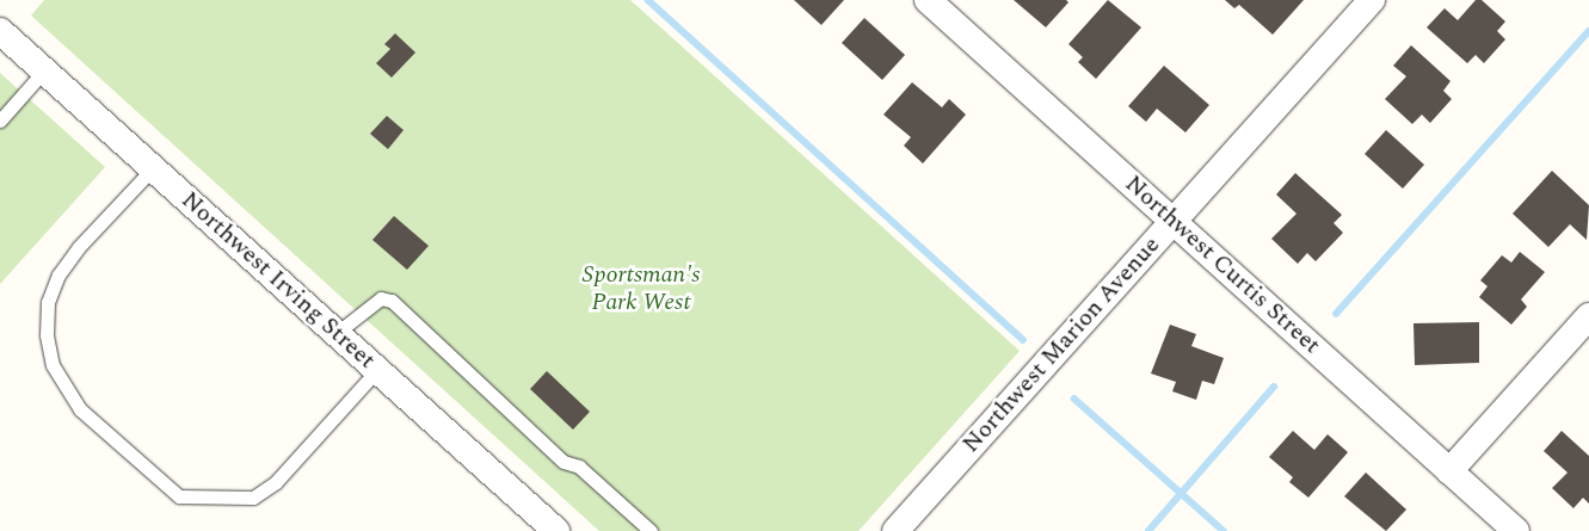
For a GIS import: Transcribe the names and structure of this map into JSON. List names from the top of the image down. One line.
{"streets":{"street":["Northwest Curtis Street","Northwest Irving Street","Northwest Marion Avenue"]},"crossings":[["Northwest Curtis Street","Northwest Marion Avenue"]],"parks":["Sportsman's Park West"]}
